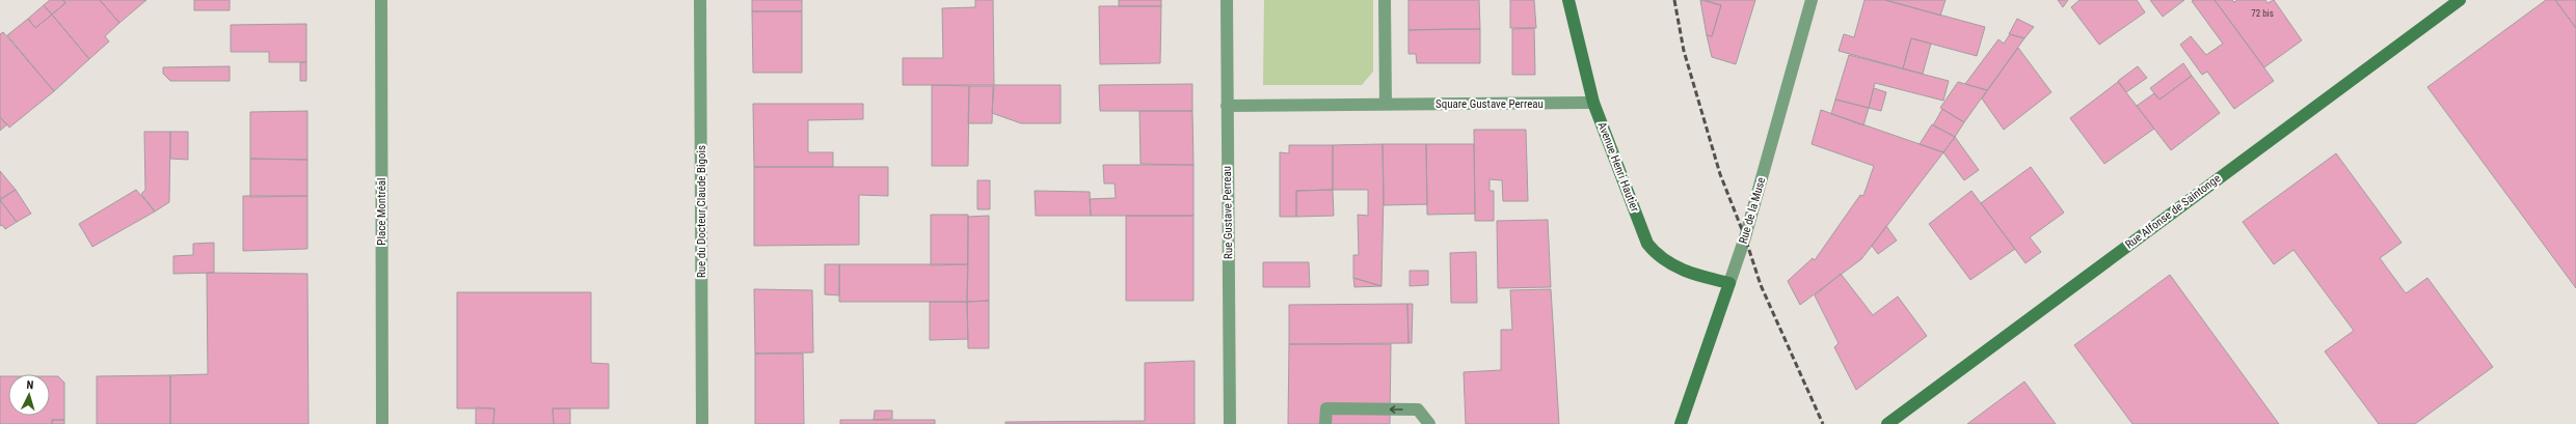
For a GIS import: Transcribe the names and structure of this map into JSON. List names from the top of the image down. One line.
{"streets":{"main road":["Avenue Henri Hautier","Rue de la Muse","Rue Alfonse de Saintonge"],"street":["Square Gustave Perreau","Place Montréal","Rue du Docteur Claude Bigois","Rue Gustave Perreau"]},"crossings":[["Square Gustave Perreau","Avenue Henri Hautier"],["Square Gustave Perreau","Rue Gustave Perreau"],["Avenue Henri Hautier","Rue de la Muse"]],"house_numbers":["72 bis"],"north":"top"}
